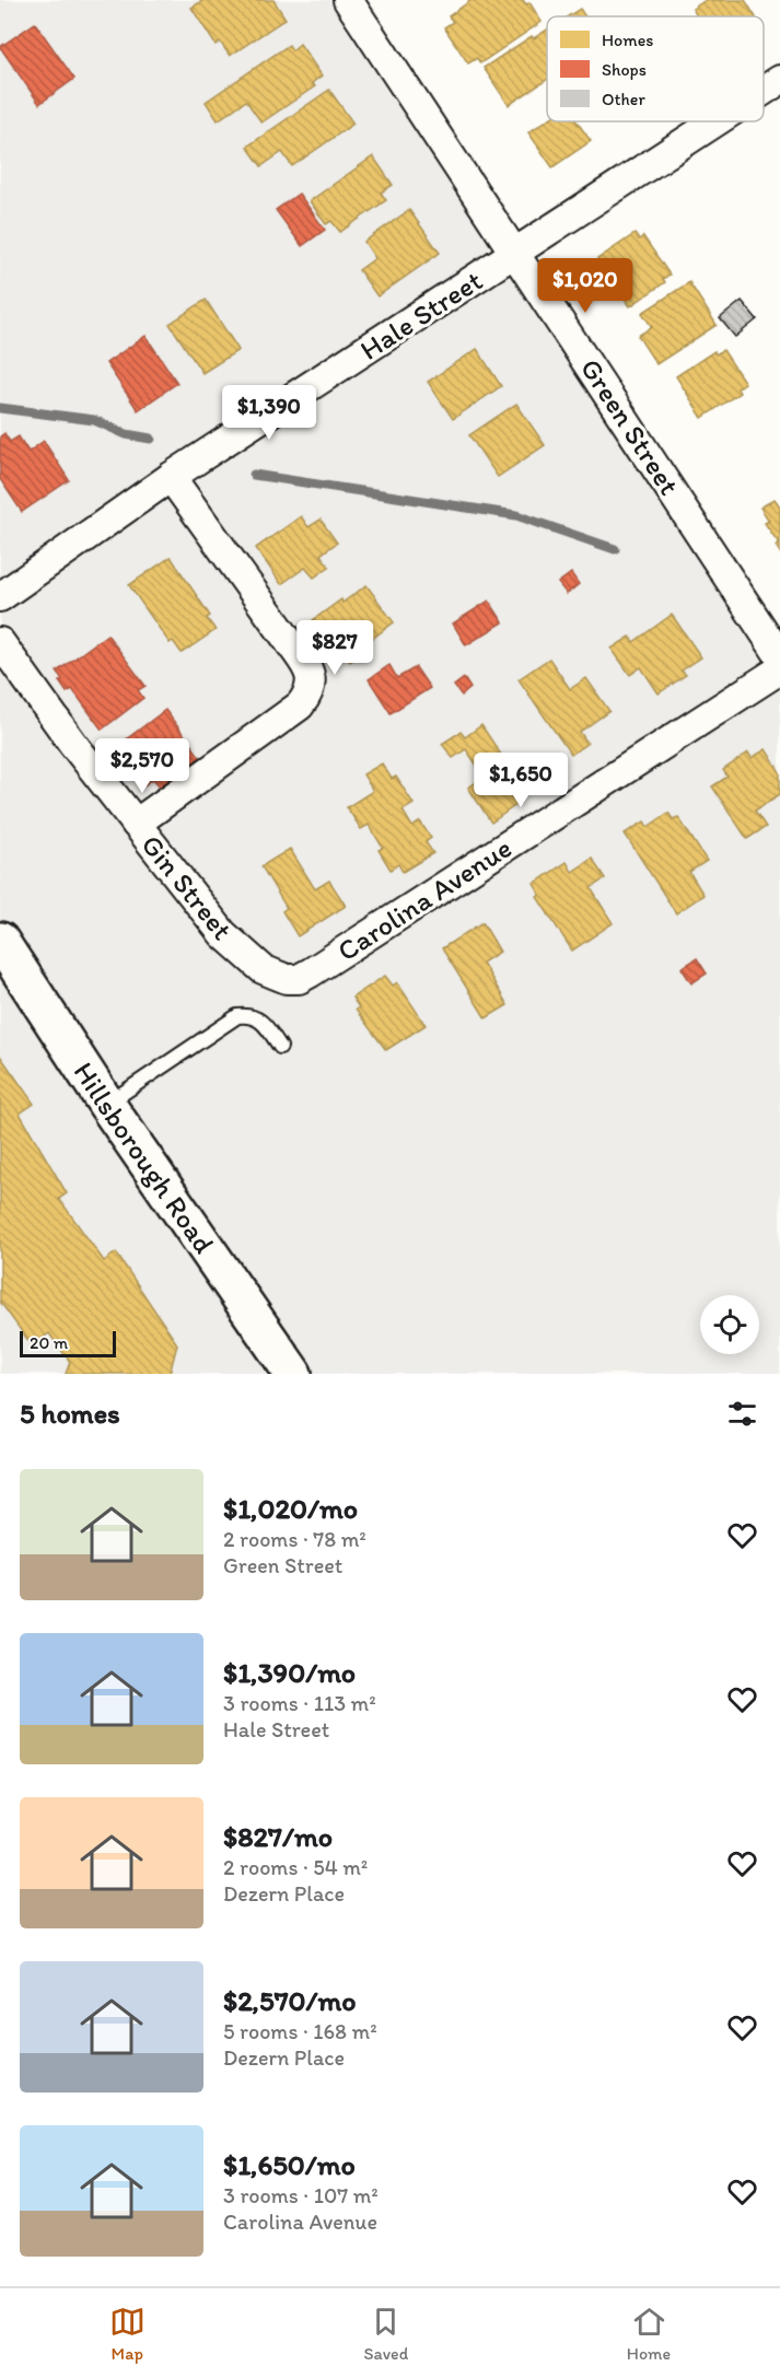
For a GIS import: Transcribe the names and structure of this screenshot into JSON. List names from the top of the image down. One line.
{"streets":{"main road":["Hillsborough Road"],"street":["Hale Street","Green Street","Gin Street","Carolina Avenue"]},"crossings":[["Hale Street","Green Street"],["Gin Street","Carolina Avenue"]],"legend":["Homes","Shops","Other"],"scale_bar":"20 m","page":{"price":["$1,020","$1,390","$827","$2,570","$1,650"],"scale":"20 m","heading":"5 homes","list":[{"name":"$1,020/mo","note":"2 rooms · 78 m² · Green Street"},{"name":"$1,390/mo","note":"3 rooms · 113 m² · Hale Street"},{"name":"$827/mo","note":"2 rooms · 54 m² · Dezern Place"},{"name":"$2,570/mo","note":"5 rooms · 168 m² · Dezern Place"},{"name":"$1,650/mo","note":"3 rooms · 107 m² · Carolina Avenue"}],"tabs":["Map","Saved","Home"]}}
